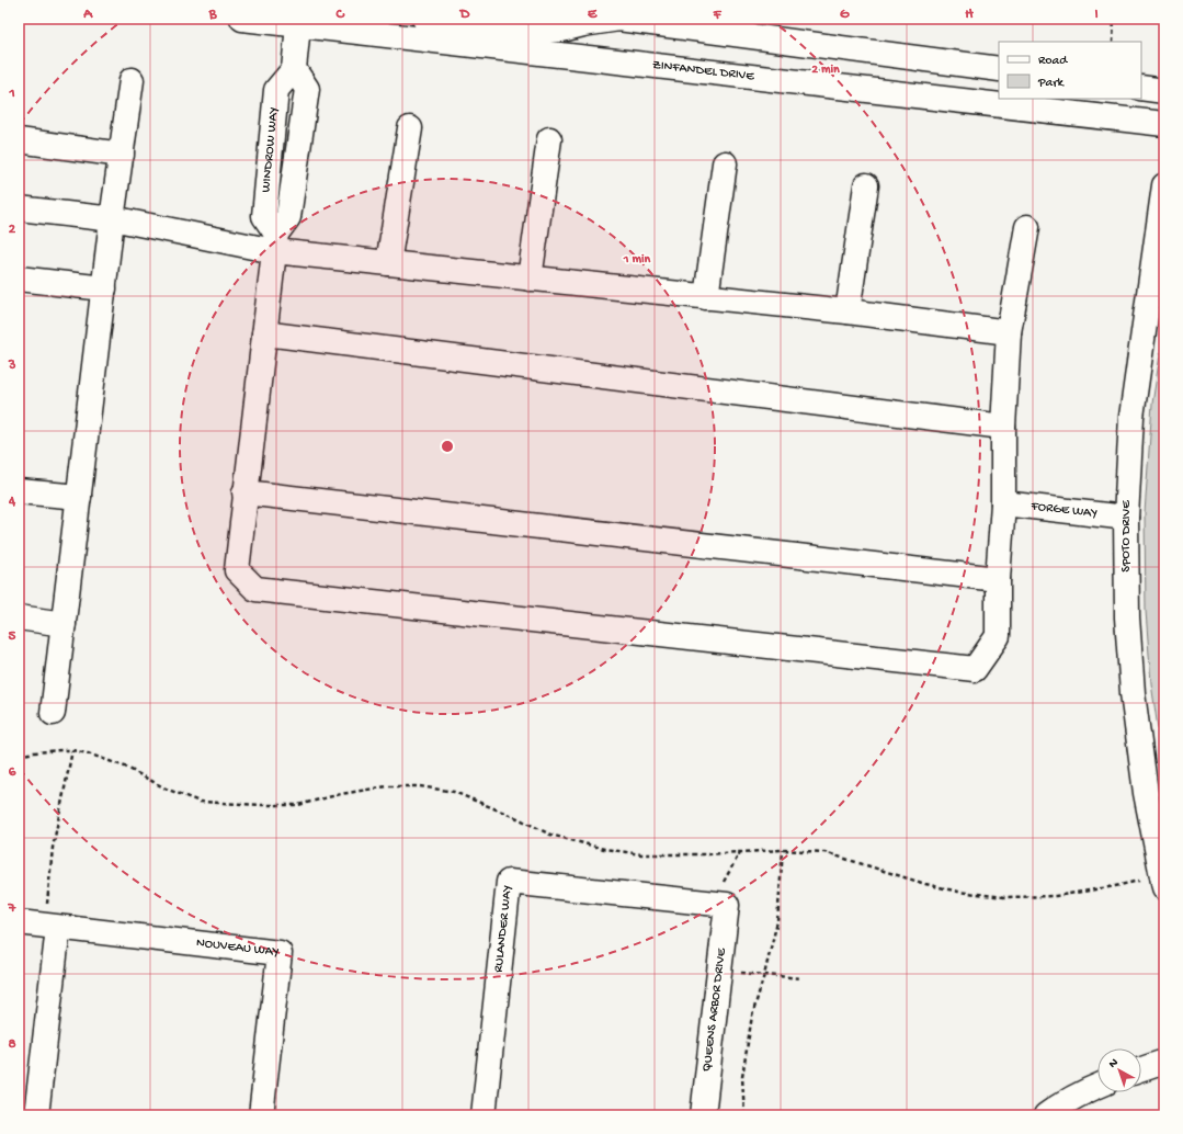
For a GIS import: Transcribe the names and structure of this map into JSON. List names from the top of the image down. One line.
{"streets":{"street":["ZINFANDEL DRIVE","WINDROW WAY","FORGE WAY","SPOTO DRIVE","RULANDER WAY","NOUVEAU WAY","QUEENS ARBOR DRIVE"]},"crossings":[["ZINFANDEL DRIVE","WINDROW WAY"],["FORGE WAY","SPOTO DRIVE"],["RULANDER WAY","QUEENS ARBOR DRIVE"]],"legend":["Road","Park"],"north":"top left","grid":{"columns":["A","B","C","D","E","F","G","H","I"],"rows":["1","2","3","4","5","6","7","8"]},"rings":["2 min","1 min"]}
